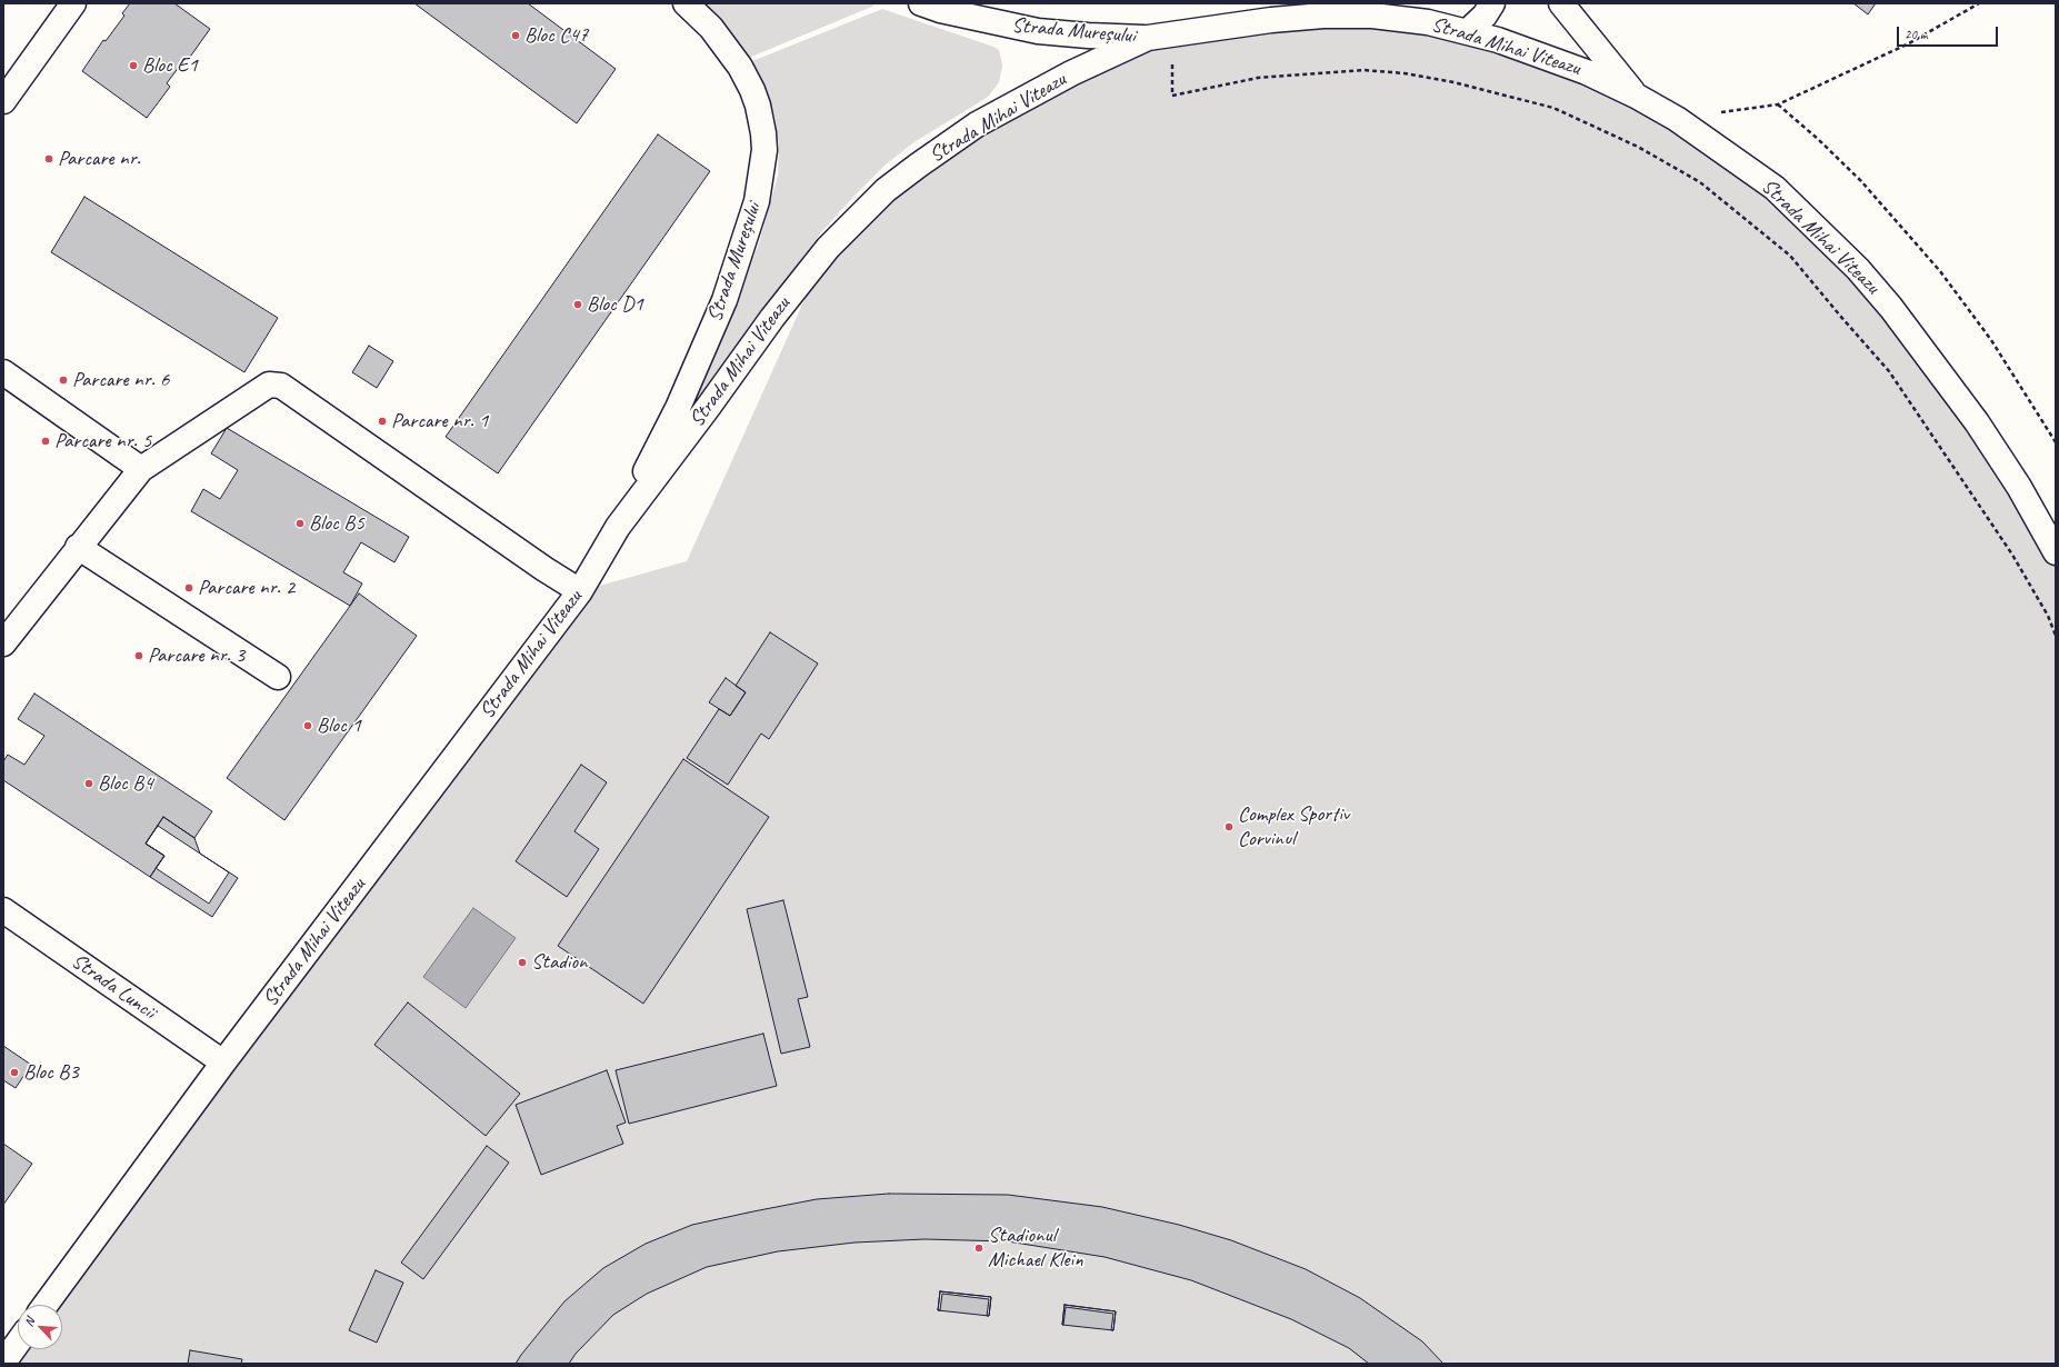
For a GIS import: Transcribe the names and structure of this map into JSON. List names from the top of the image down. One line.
{"streets":{"street":["Strada Mureșului","Strada Mihai Viteazu","Strada Luncii"]},"crossings":[["Strada Mureșului","Strada Mihai Viteazu"],["Strada Mihai Viteazu","Strada Luncii"]],"places":["Bloc C47","Bloc E1","Parcare nr.","Bloc D1","Parcare nr. 6","Parcare nr. 1","Parcare nr. 5","Bloc B5","Parcare nr. 2","Parcare nr. 3","Bloc 1","Bloc B4","Complex Sportiv Corvinul","Stadion","Bloc B3","Stadionul Michael Klein"],"scale_bar":"20 m","north":"top left"}
